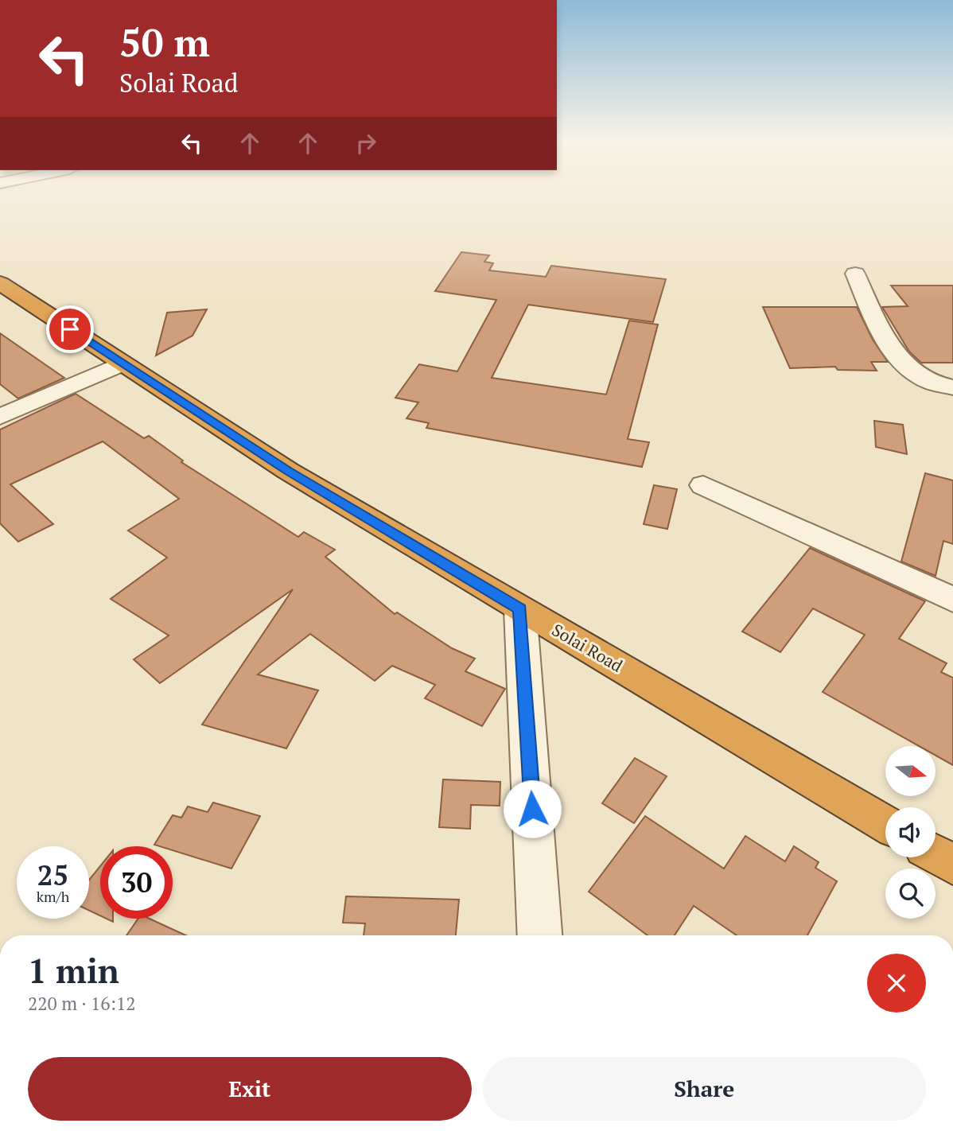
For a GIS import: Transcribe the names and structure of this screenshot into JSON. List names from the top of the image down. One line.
{"streets":{"highway":["Solai Road"]},"north":"right","page":{"turn":["50 m","Solai Road"],"speed":"25 km/h","limit":"30","heading":["1 min","220 m · 16:12"],"buttons":["Exit","Share"]}}
